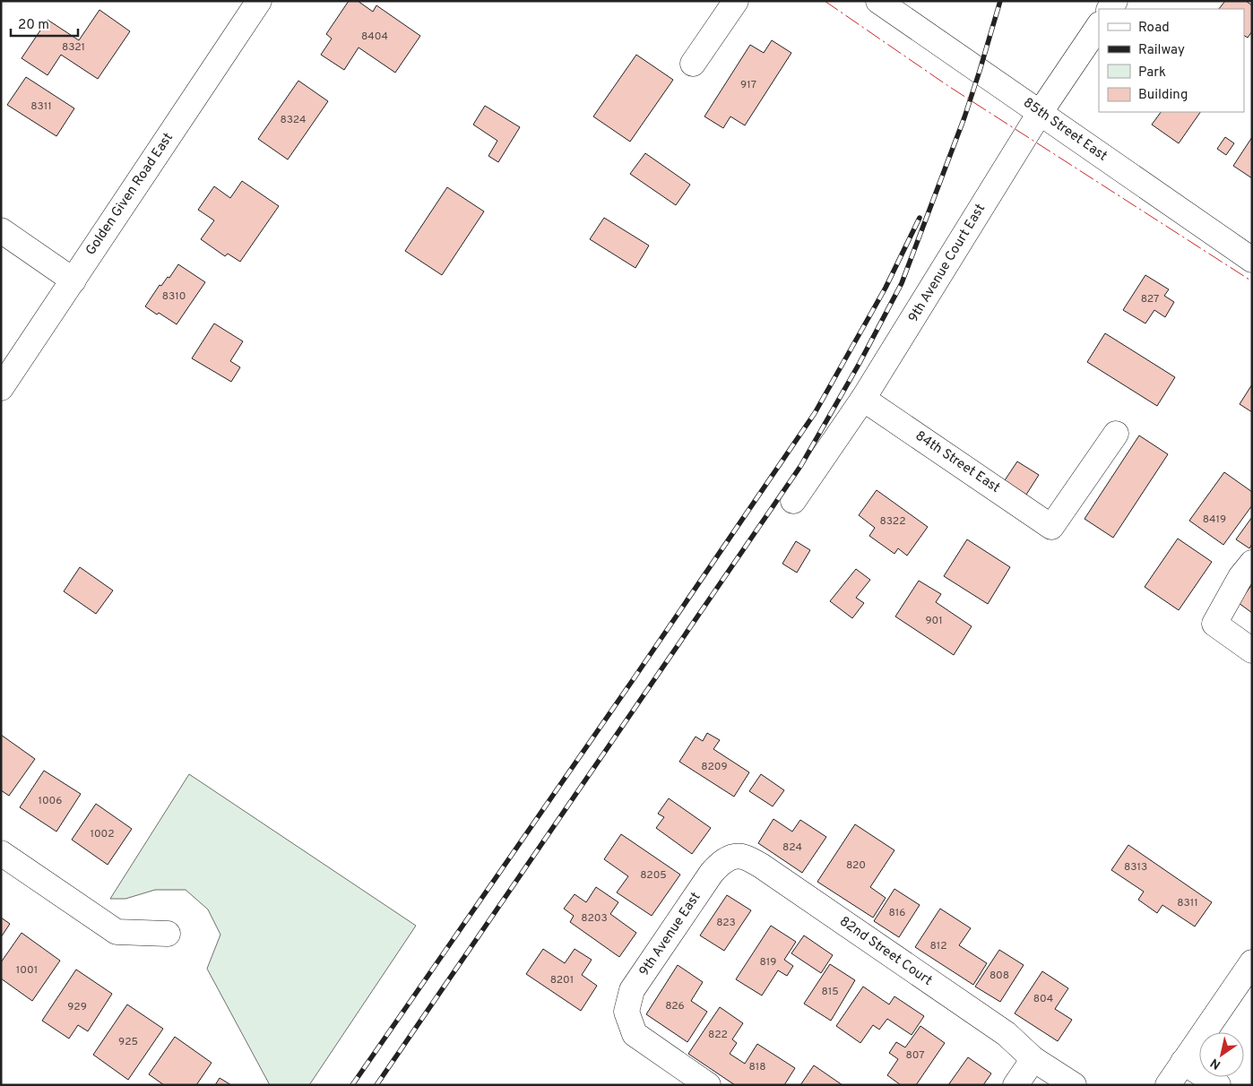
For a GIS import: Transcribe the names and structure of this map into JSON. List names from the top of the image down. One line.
{"streets":{"street":["85th Street East","Golden Given Road East","9th Avenue Court East","84th Street East","9th Avenue East","82nd Street Court"]},"crossings":[["85th Street East","9th Avenue Court East"],["9th Avenue Court East","84th Street East"],["9th Avenue East","82nd Street Court"]],"house_numbers":["8404","8321","917","8311","8324","8310","827","8419","8322","901","8209","1006","1002","824","820","8313","8205","8311","816","8203","823","812","819","1001","808","8201","815","804","826","929","822","925","807","818"],"legend":["Road","Railway","Park","Building"],"scale_bar":"20 m","north":"bottom left"}
